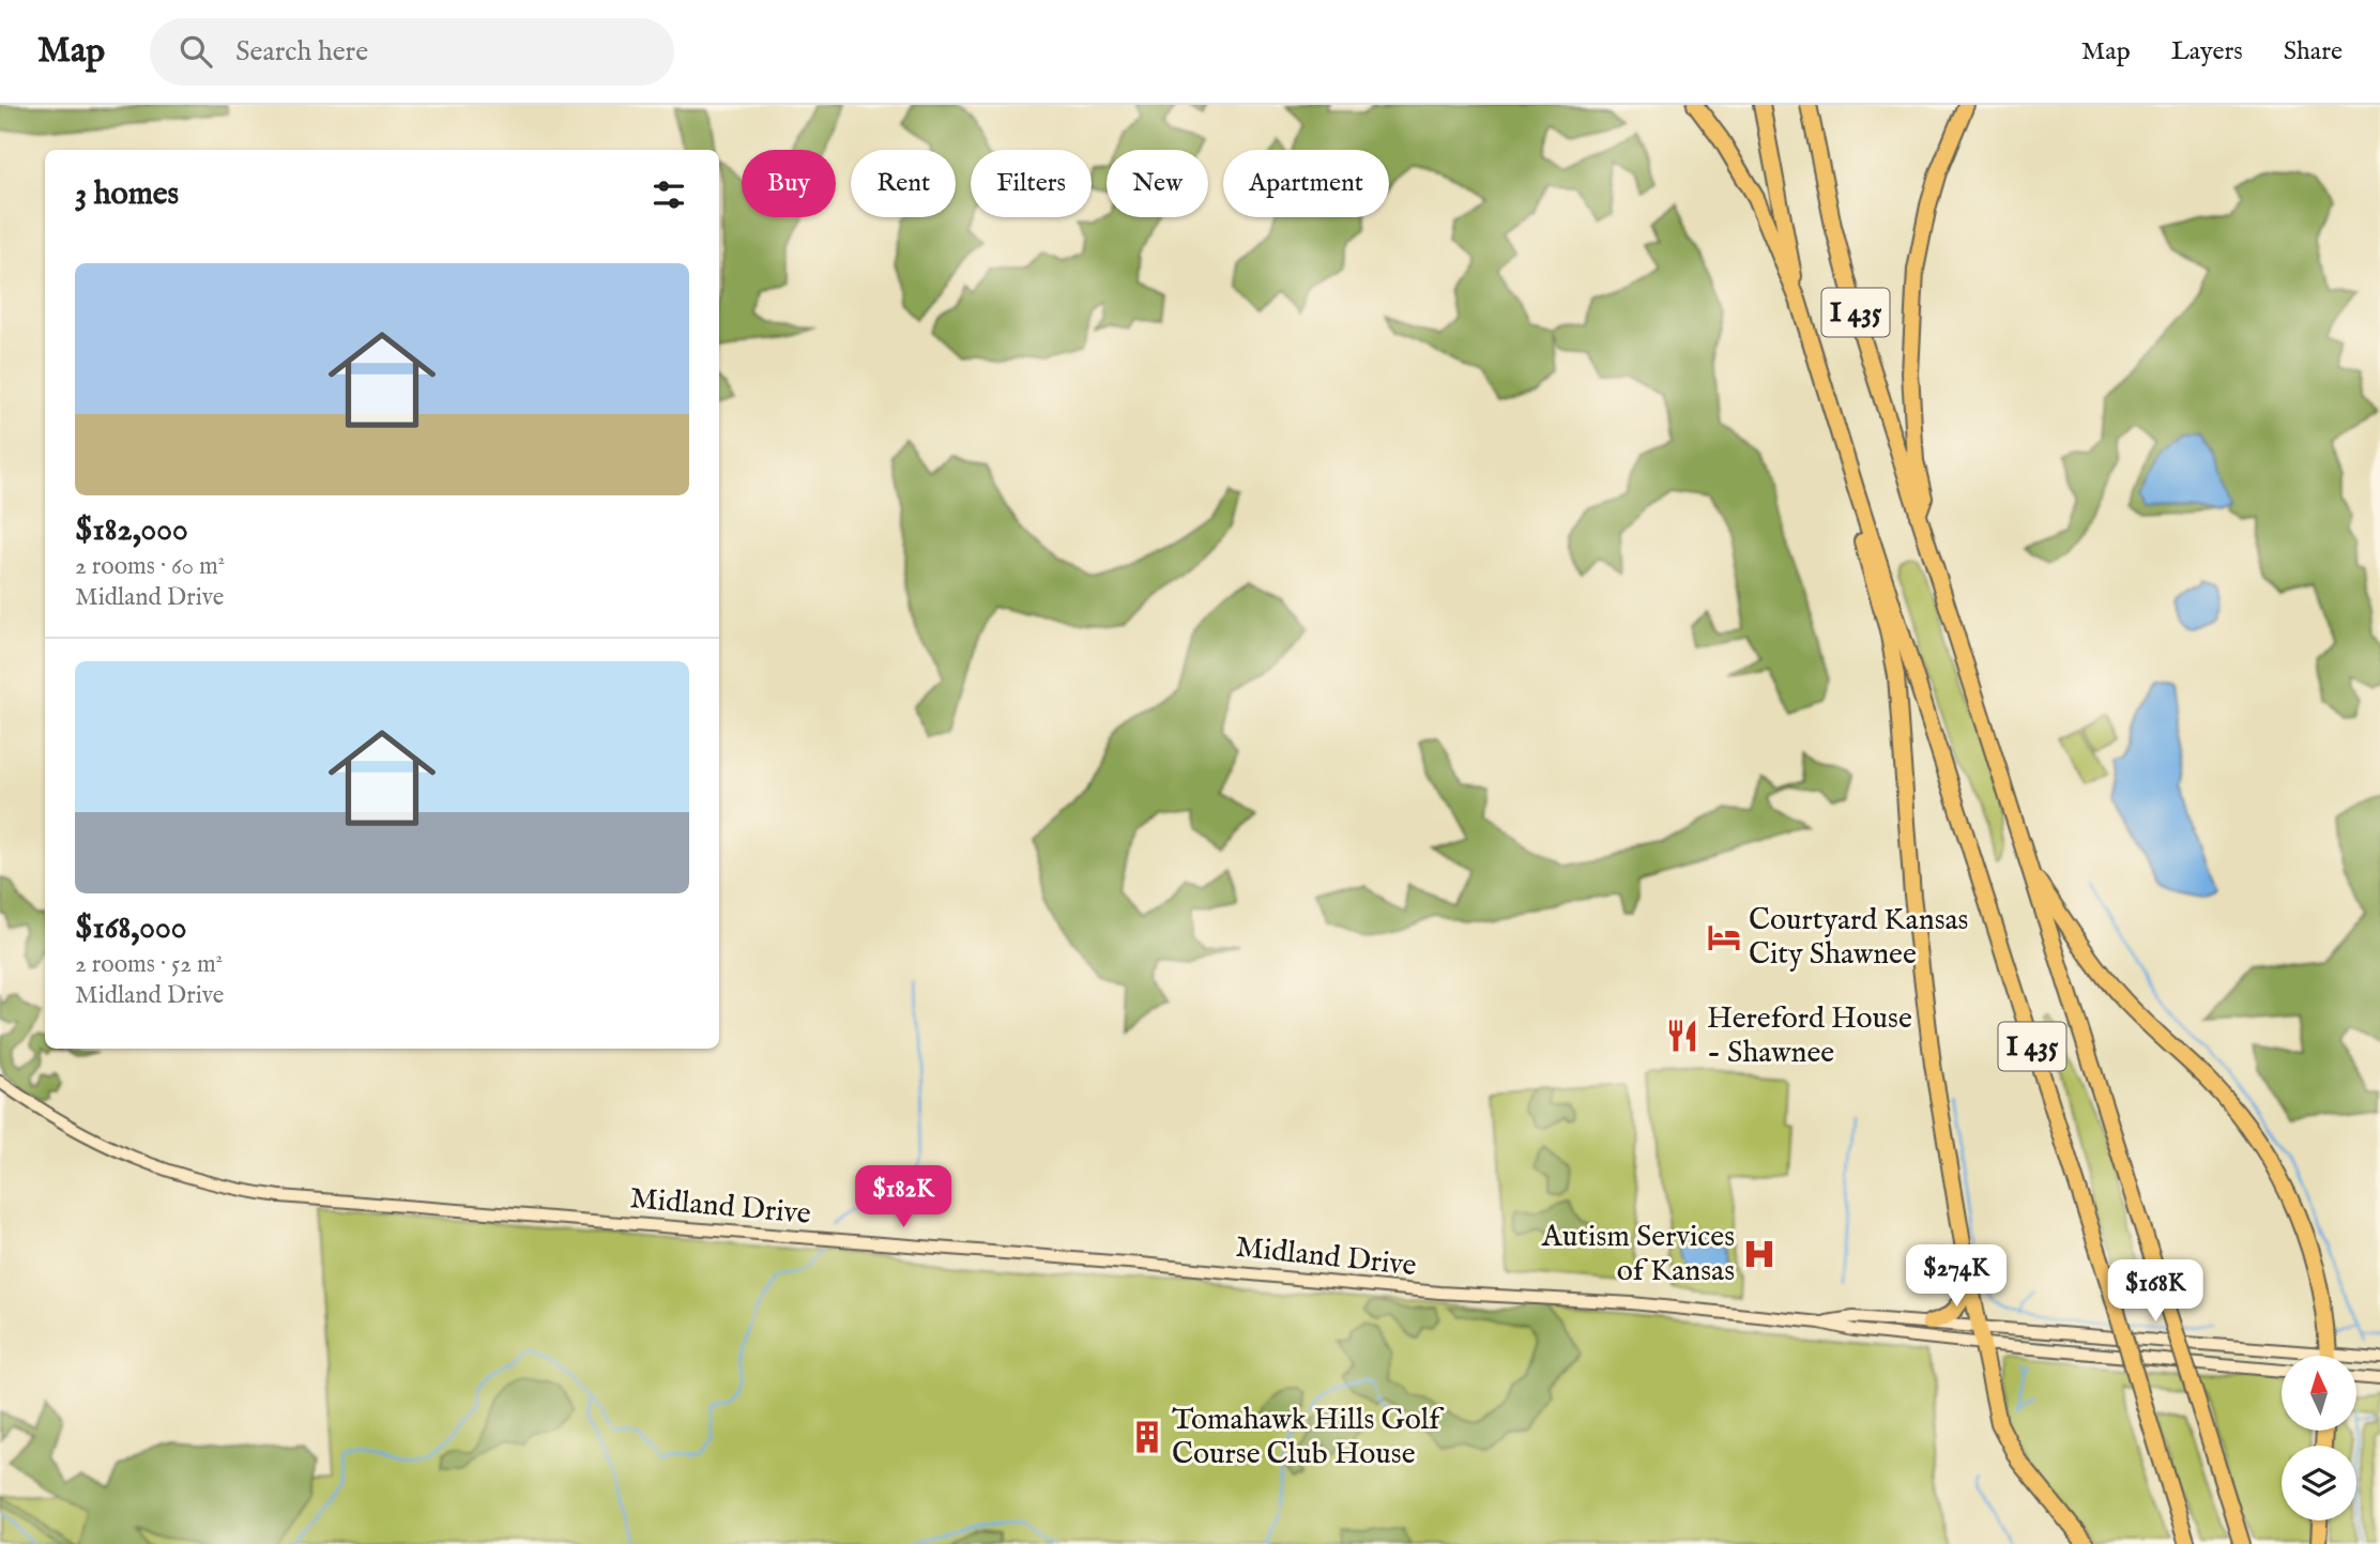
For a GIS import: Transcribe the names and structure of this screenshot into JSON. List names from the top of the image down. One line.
{"streets":{"highway":["I 435"],"main road":["Midland Drive"]},"places":{"hotel":["Courtyard Kansas City Shawnee"],"restaurant":["Hereford House - Shawnee"],"hospital":["Autism Services of Kansas"],"building":["Tomahawk Hills Golf Course Club House"]},"north":"top","page":{"header":"Map","search":"Search here","nav":["Map","Layers","Share"],"chip":["Buy","Rent","Filters","New","Apartment"],"heading":"3 homes","list":[{"name":"$182,000","note":"2 rooms · 60 m² · Midland Drive"},{"name":"$168,000","note":"2 rooms · 52 m² · Midland Drive"}],"price":["$182K","$274K","$168K"]}}
